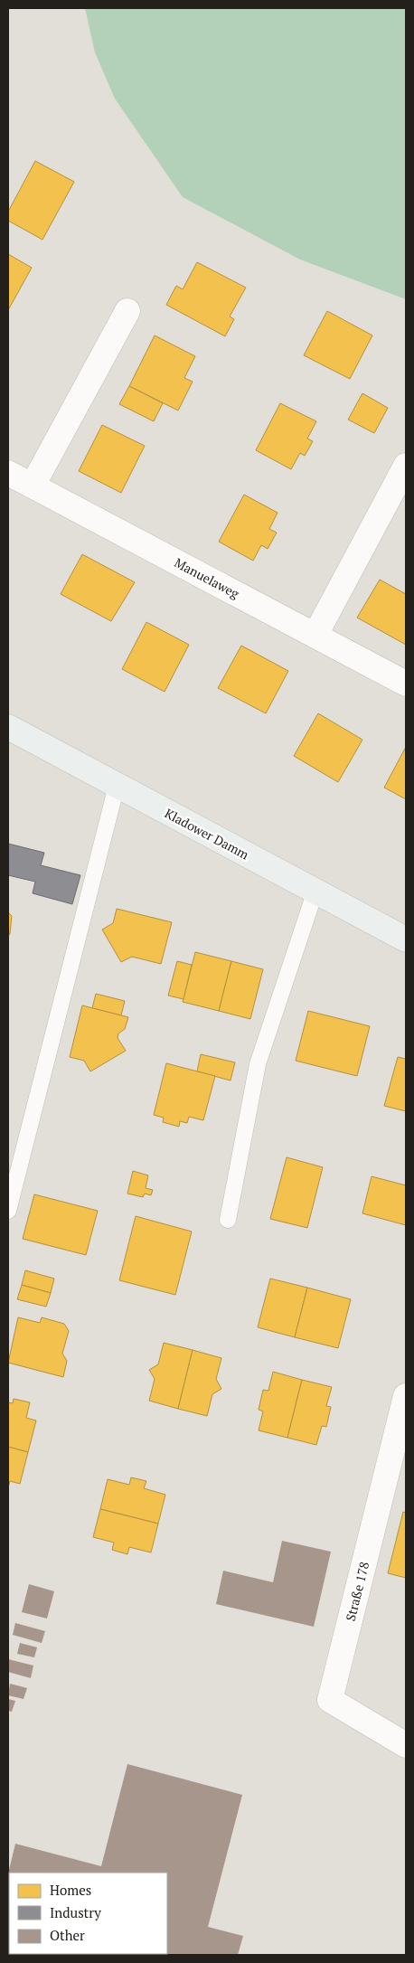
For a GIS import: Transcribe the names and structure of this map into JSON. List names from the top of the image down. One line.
{"streets":{"main road":["Kladower Damm"],"street":["Manuelaweg","Straße 178"]},"legend":["Homes","Industry","Other"]}
